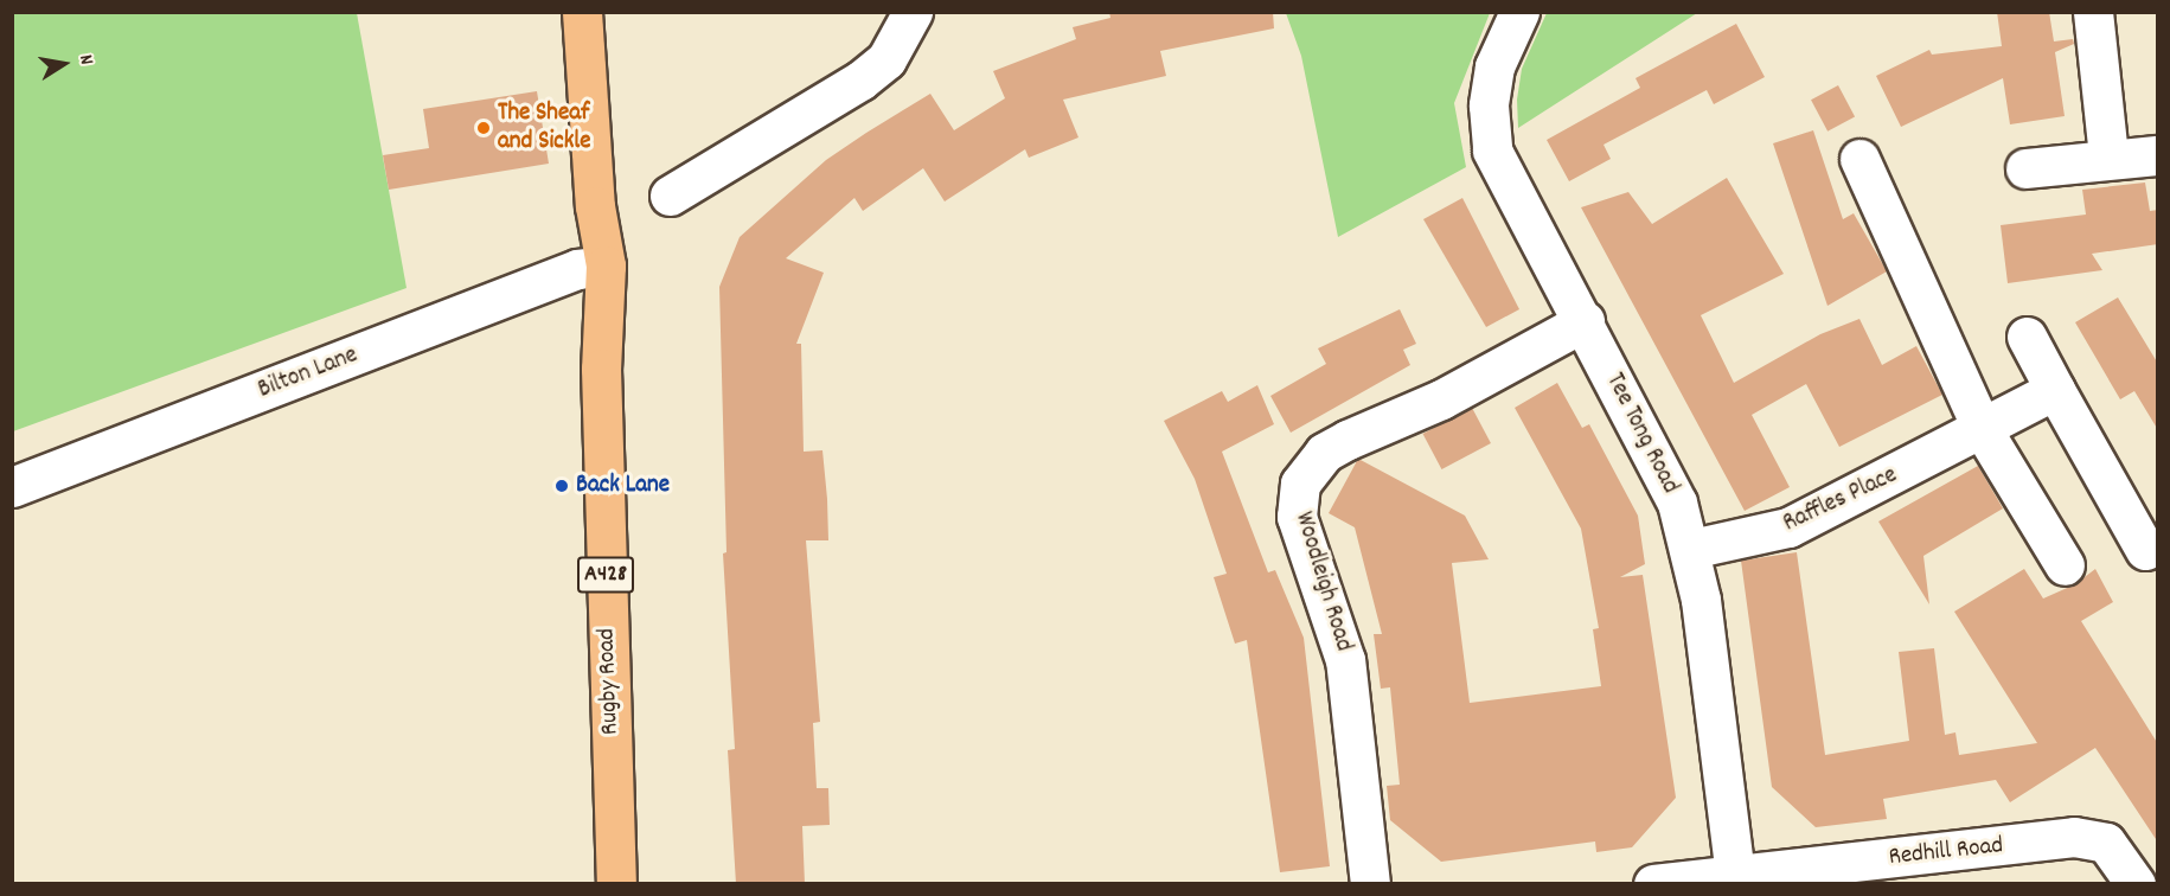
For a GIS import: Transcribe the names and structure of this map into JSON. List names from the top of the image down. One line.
{"streets":{"main road":["A428","Rugby Road"],"street":["Bilton Lane","Tee Tong Road","Raffles Place","Woodleigh Road","Redhill Road"]},"crossings":[["Bilton Lane","A428"],["Bilton Lane","Rugby Road"],["Tee Tong Road","Raffles Place"],["Tee Tong Road","Woodleigh Road"],["Tee Tong Road","Redhill Road"],["A428","Rugby Road"]],"places":["The Sheaf and Sickle","Back Lane"],"north":"right"}
